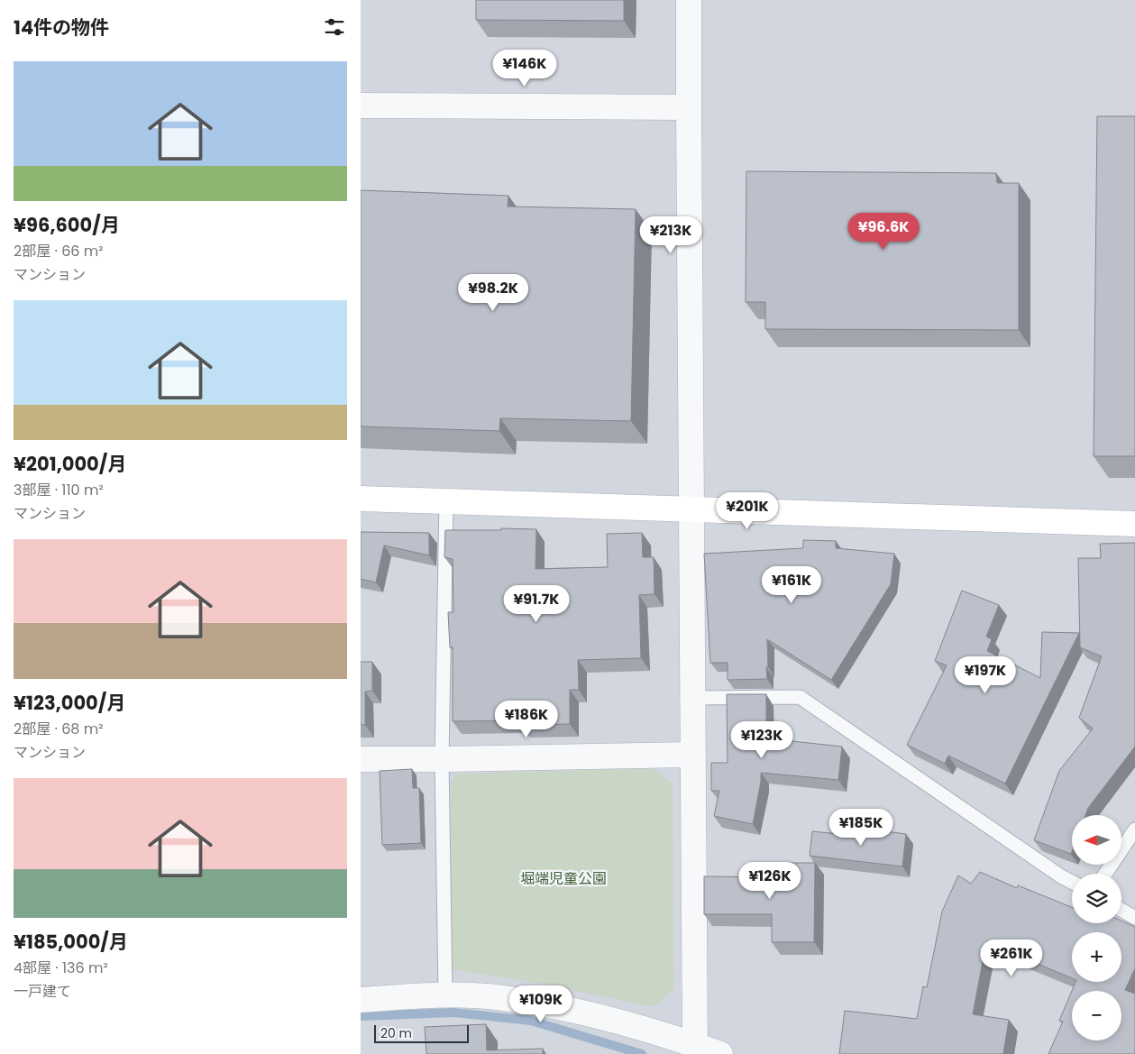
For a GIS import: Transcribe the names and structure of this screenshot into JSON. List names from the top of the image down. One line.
{"parks":["堀端児童公園"],"scale_bar":"20 m","north":"left","page":{"heading":"14件の物件","price":["¥146K","¥96.6K","¥213K","¥98.2K","¥201K","¥161K","¥91.7K","¥197K","¥186K","¥123K","¥185K","¥126K","¥261K","¥109K"],"list":[{"name":"¥96,600/月","note":"2部屋 · 66 m² · マンション"},{"name":"¥201,000/月","note":"3部屋 · 110 m² · マンション"},{"name":"¥123,000/月","note":"2部屋 · 68 m² · マンション"},{"name":"¥185,000/月","note":"4部屋 · 136 m² · 一戸建て"}],"map_buttons":["+","−"],"scale":"20 m"}}
